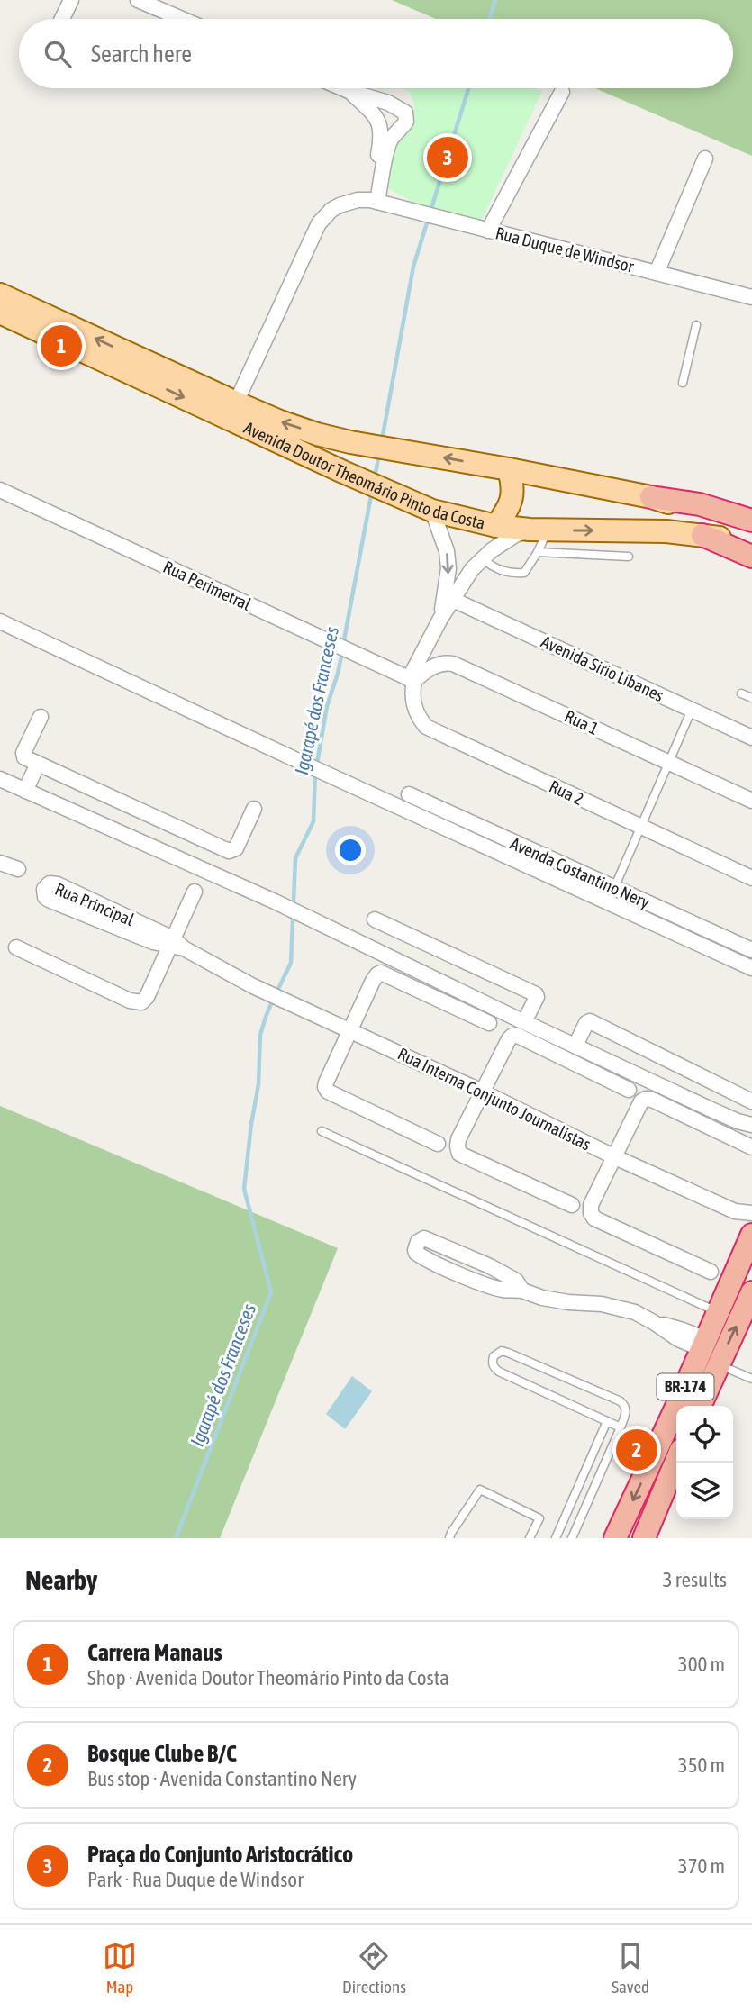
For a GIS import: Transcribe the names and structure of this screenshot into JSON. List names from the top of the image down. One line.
{"streets":{"highway":["BR-174"],"main road":["Avenida Doutor Theomário Pinto da Costa"],"street":["Rua Duque de Windsor","Rua Perimetral","Avenida Sirio Libanes","Rua 1","Rua 2","Avenda Costantino Nery","Rua Principal","Rua Interna Conjunto Journalistas"]},"crossings":[["Rua Duque de Windsor","Avenida Doutor Theomário Pinto da Costa"],["Rua Perimetral","Rua 1"],["Rua Perimetral","Rua 2"],["Rua 1","Rua 2"],["Rua Principal","Rua Interna Conjunto Journalistas"],["Rua Interna Conjunto Journalistas","BR-174"]],"water":["Igarapé dos Franceses"],"page":{"search":"Search here","pins":["3","1","2"],"heading":["Nearby","3 results"],"list":[{"mark":"1","name":"Carrera Manaus","note":"Shop · Avenida Doutor Theomário Pinto da Costa","value":"300 m"},{"mark":"2","name":"Bosque Clube B/C","note":"Bus stop · Avenida Constantino Nery","value":"350 m"},{"mark":"3","name":"Praça do Conjunto Aristocrático","note":"Park · Rua Duque de Windsor","value":"370 m"}],"nav":["Map","Directions","Saved"]}}
